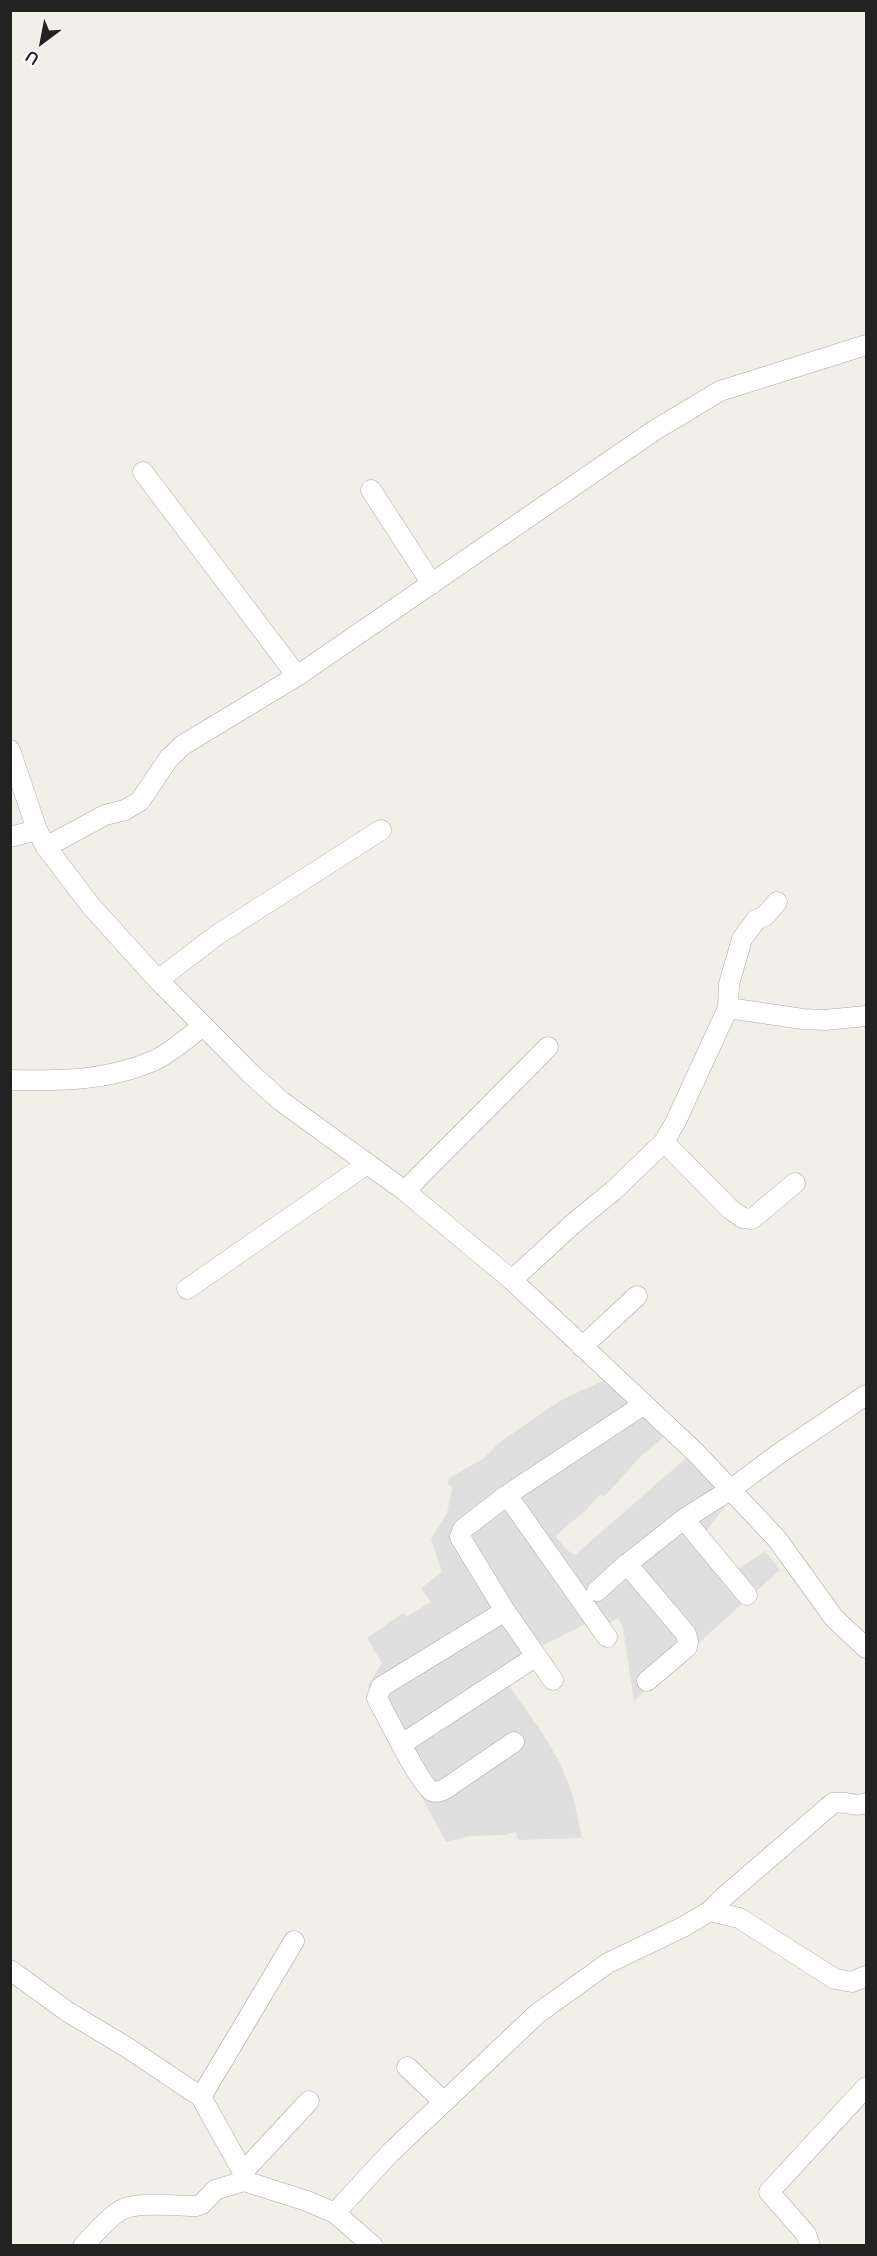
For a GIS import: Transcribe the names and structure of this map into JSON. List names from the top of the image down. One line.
{"north":"bottom left"}
